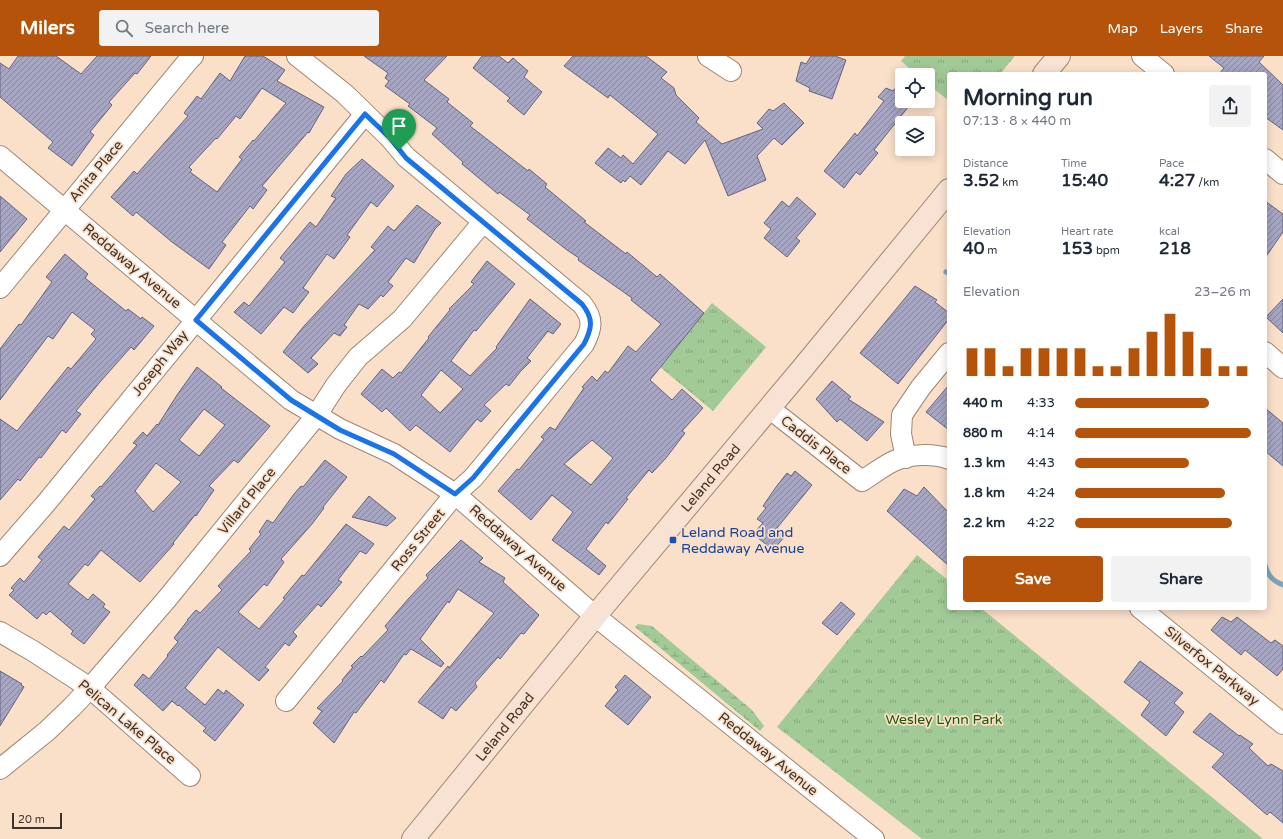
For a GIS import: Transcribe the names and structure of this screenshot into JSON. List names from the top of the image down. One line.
{"streets":{"street":["Anita Place","Reddaway Avenue","Joseph Way","Caddis Place","Leland Road","Villard Place","Ross Street","Silverfox Parkway","Pelican Lake Place"]},"crossings":[["Anita Place","Reddaway Avenue"],["Reddaway Avenue","Joseph Way"],["Reddaway Avenue","Leland Road"],["Reddaway Avenue","Villard Place"],["Reddaway Avenue","Ross Street"],["Caddis Place","Leland Road"],["Villard Place","Ross Street"],["Villard Place","Pelican Lake Place"]],"parks":["Wesley Lynn Park"],"places":{"transit":["Leland Road and Reddaway Avenue"]},"scale_bar":"20 m","page":{"header":"Milers","search":"Search here","nav":["Map","Layers","Share"],"heading":["Morning run","07:13 · 8 × 440 m"],"stats":[["Distance","3.52 km"],["Time","15:40"],["Pace","4:27 /km"],["Elevation","40 m"],["Heart rate","153 bpm"],["kcal","218"]],"chart":["Elevation","23–26 m"],"list":[{"name":"440 m","note":"4:33"},{"name":"880 m","note":"4:14"},{"name":"1.3 km","note":"4:43"},{"name":"1.8 km","note":"4:24"},{"name":"2.2 km","note":"4:22"}],"buttons":["Save","Share"],"scale":"20 m"}}
